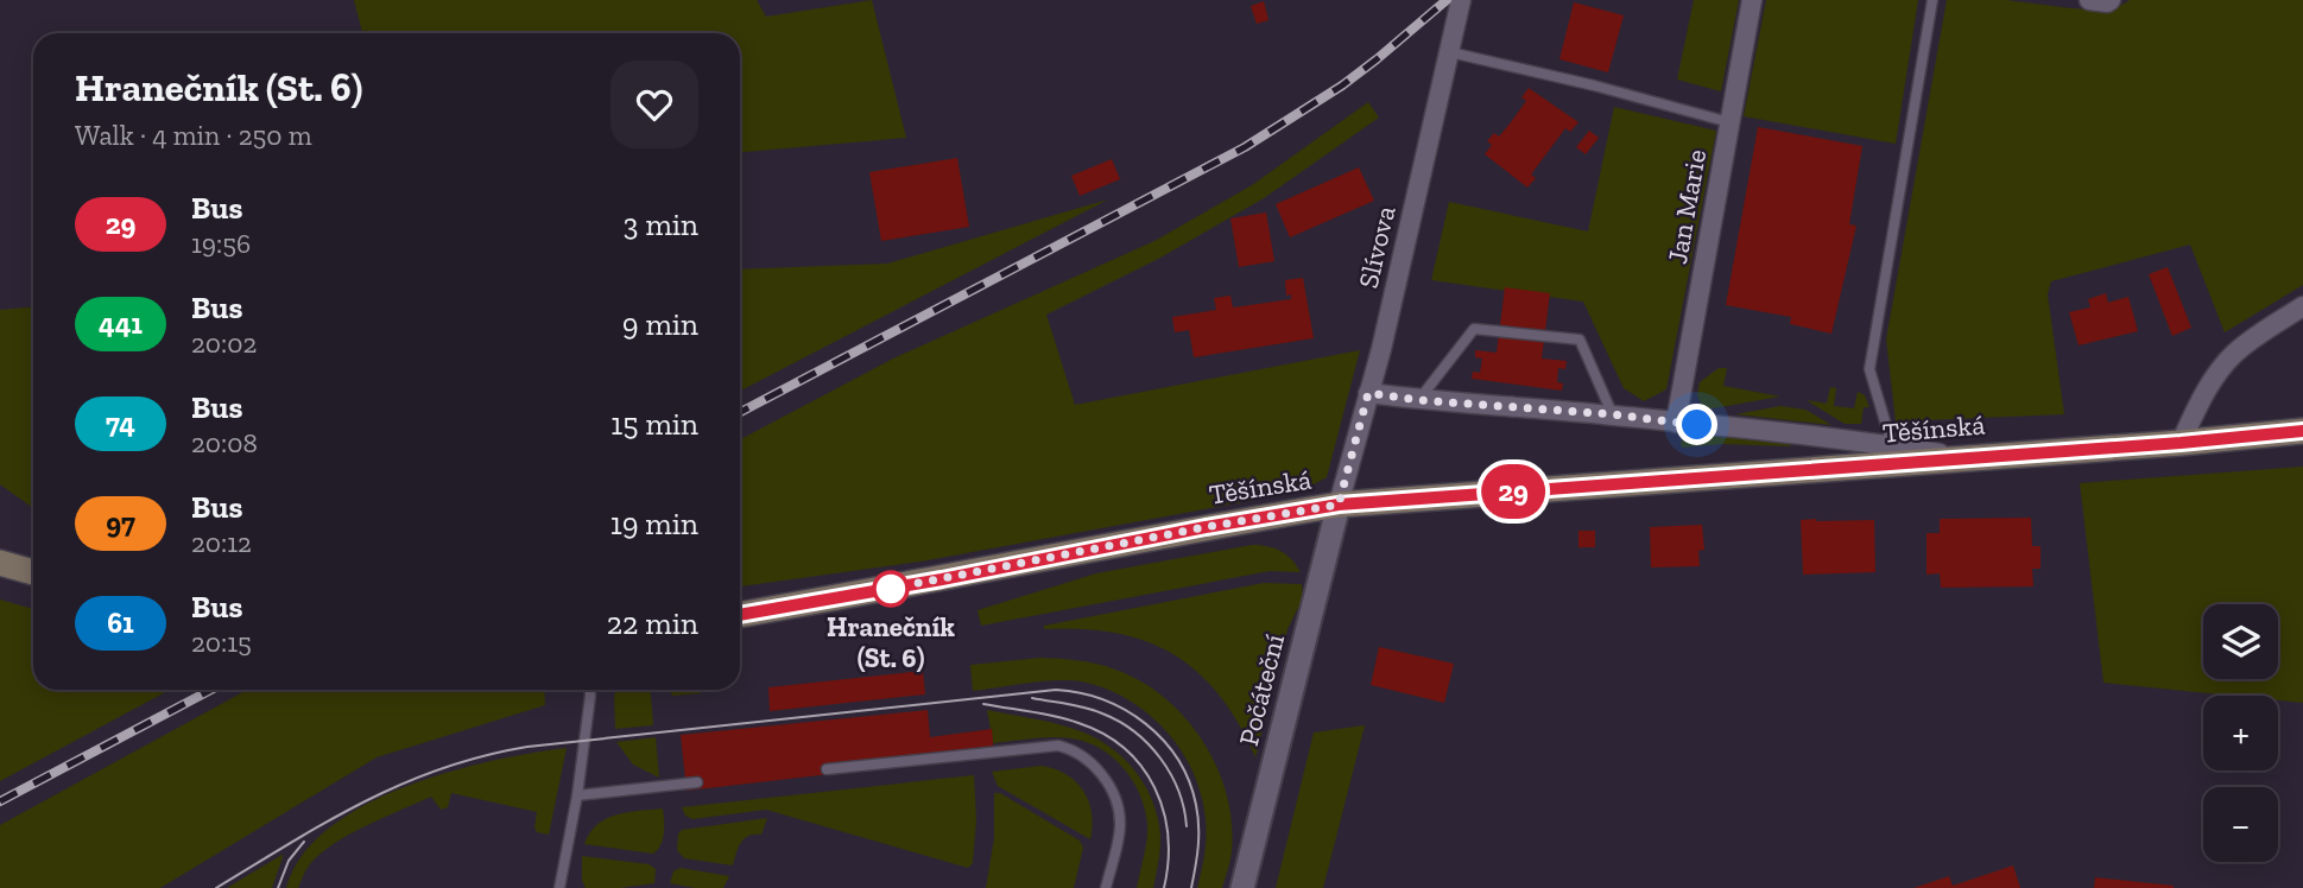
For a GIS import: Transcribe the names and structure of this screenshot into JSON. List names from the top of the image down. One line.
{"streets":{"main road":["Těšínská"],"street":["Jan Marie","Slívova","Počáteční"]},"crossings":[["Slívova","Těšínská"],["Slívova","Počáteční"],["Těšínská","Počáteční"]],"places":["Hranečník (St. 6)"],"lines":["bus line 29"],"page":{"on_map":"29","heading":["Hranečník (St. 6)","Walk · 4 min · 250 m"],"list":[{"mark":"29","name":"Bus","note":"19:56","value":"3 min"},{"mark":"441","name":"Bus","note":"20:02","value":"9 min"},{"mark":"74","name":"Bus","note":"20:08","value":"15 min"},{"mark":"97","name":"Bus","note":"20:12","value":"19 min"},{"mark":"61","name":"Bus","note":"20:15","value":"22 min"}],"map_buttons":["+","−"]}}
